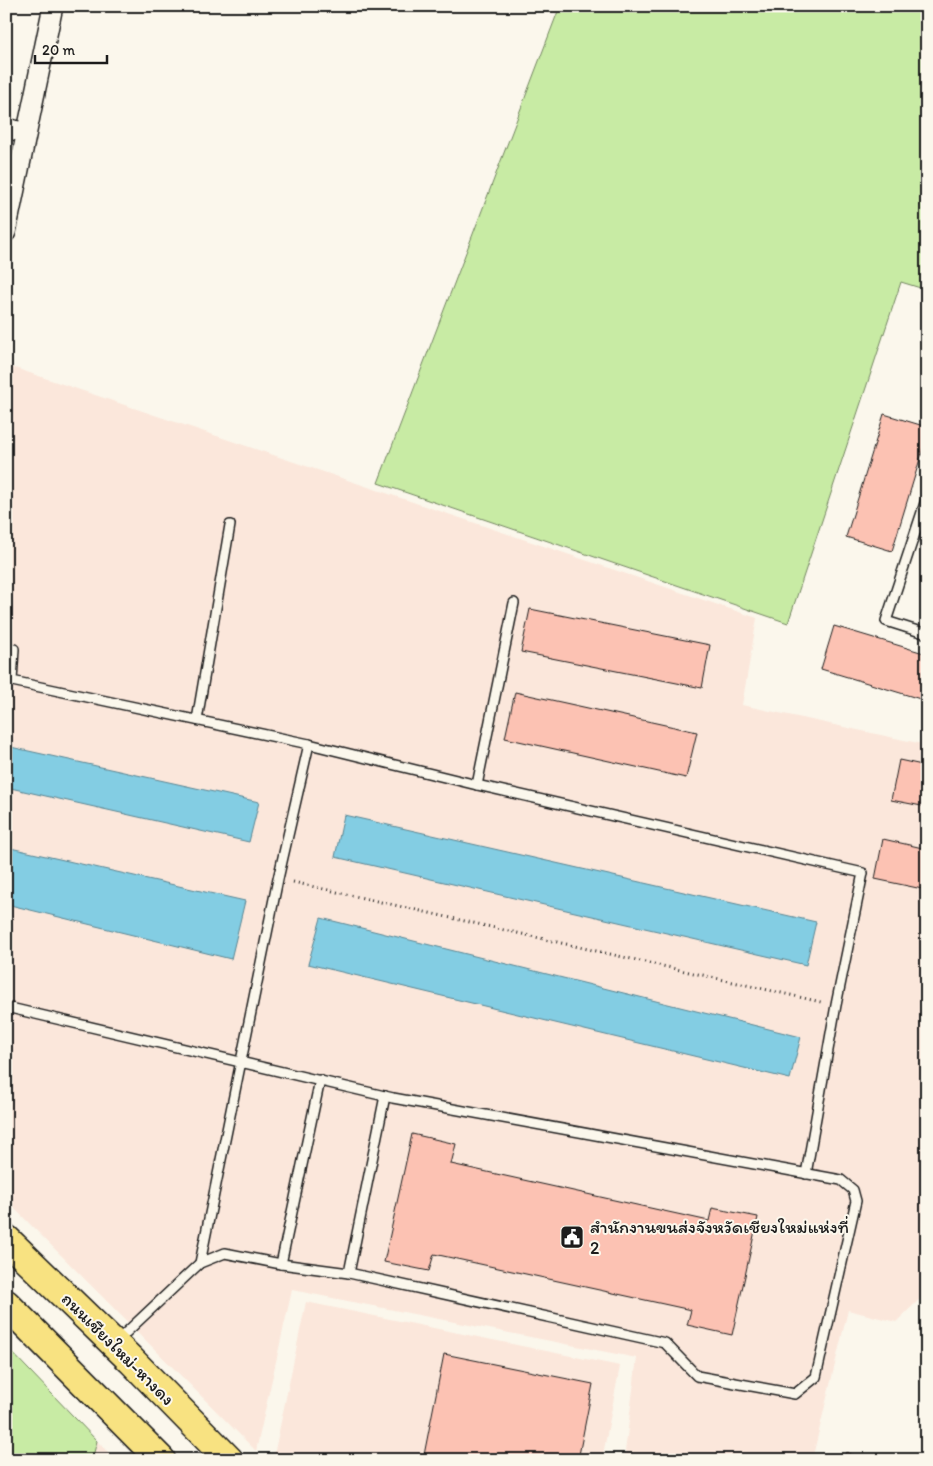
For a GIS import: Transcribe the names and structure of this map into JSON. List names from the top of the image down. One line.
{"streets":{"main road":["ถนนเชียงใหม่-หางดง"]},"places":{"public building":["สำนักงานขนส่งจังหวัดเชียงใหม่แห่งที่ 2"]},"scale_bar":"20 m"}
